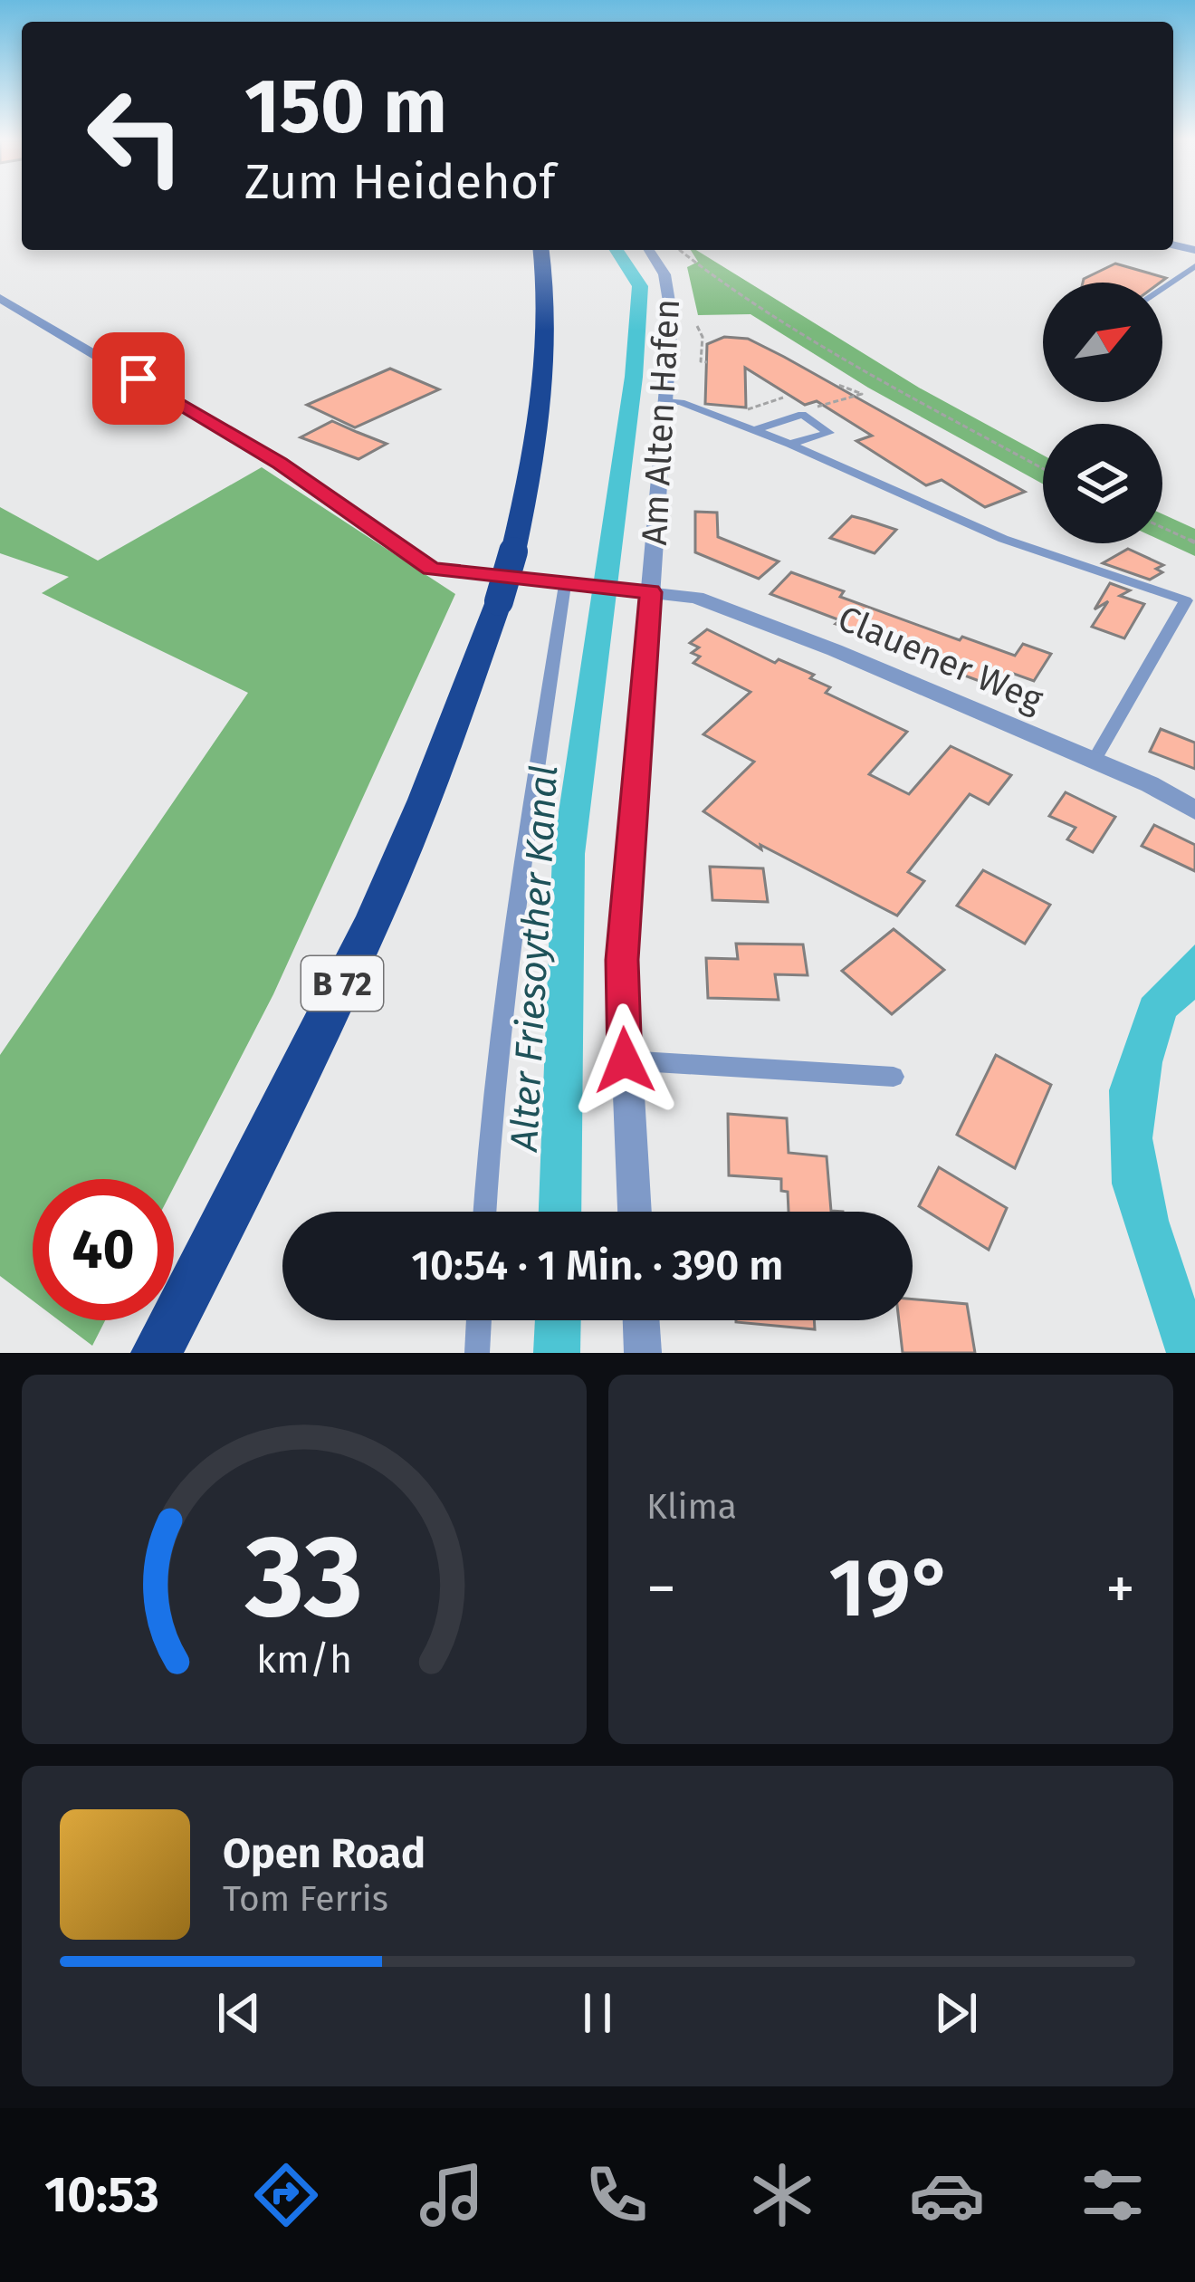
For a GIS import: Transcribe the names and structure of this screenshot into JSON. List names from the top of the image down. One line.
{"streets":{"highway":["B 72"],"street":["Am Alten Hafen","Clauener Weg"]},"crossings":[["Am Alten Hafen","Clauener Weg"]],"water":["Alter Friesoyther Kanal"],"north":"top right","page":{"turn":["150 m","Zum Heidehof"],"limit":"40","trip":"10:54 · 1 Min. · 390 m","tile":"Klima","heat":["−","19°","+"],"song":["Open Road","Tom Ferris"],"tabs":"10:53","gauge":["33","km/h"]}}
